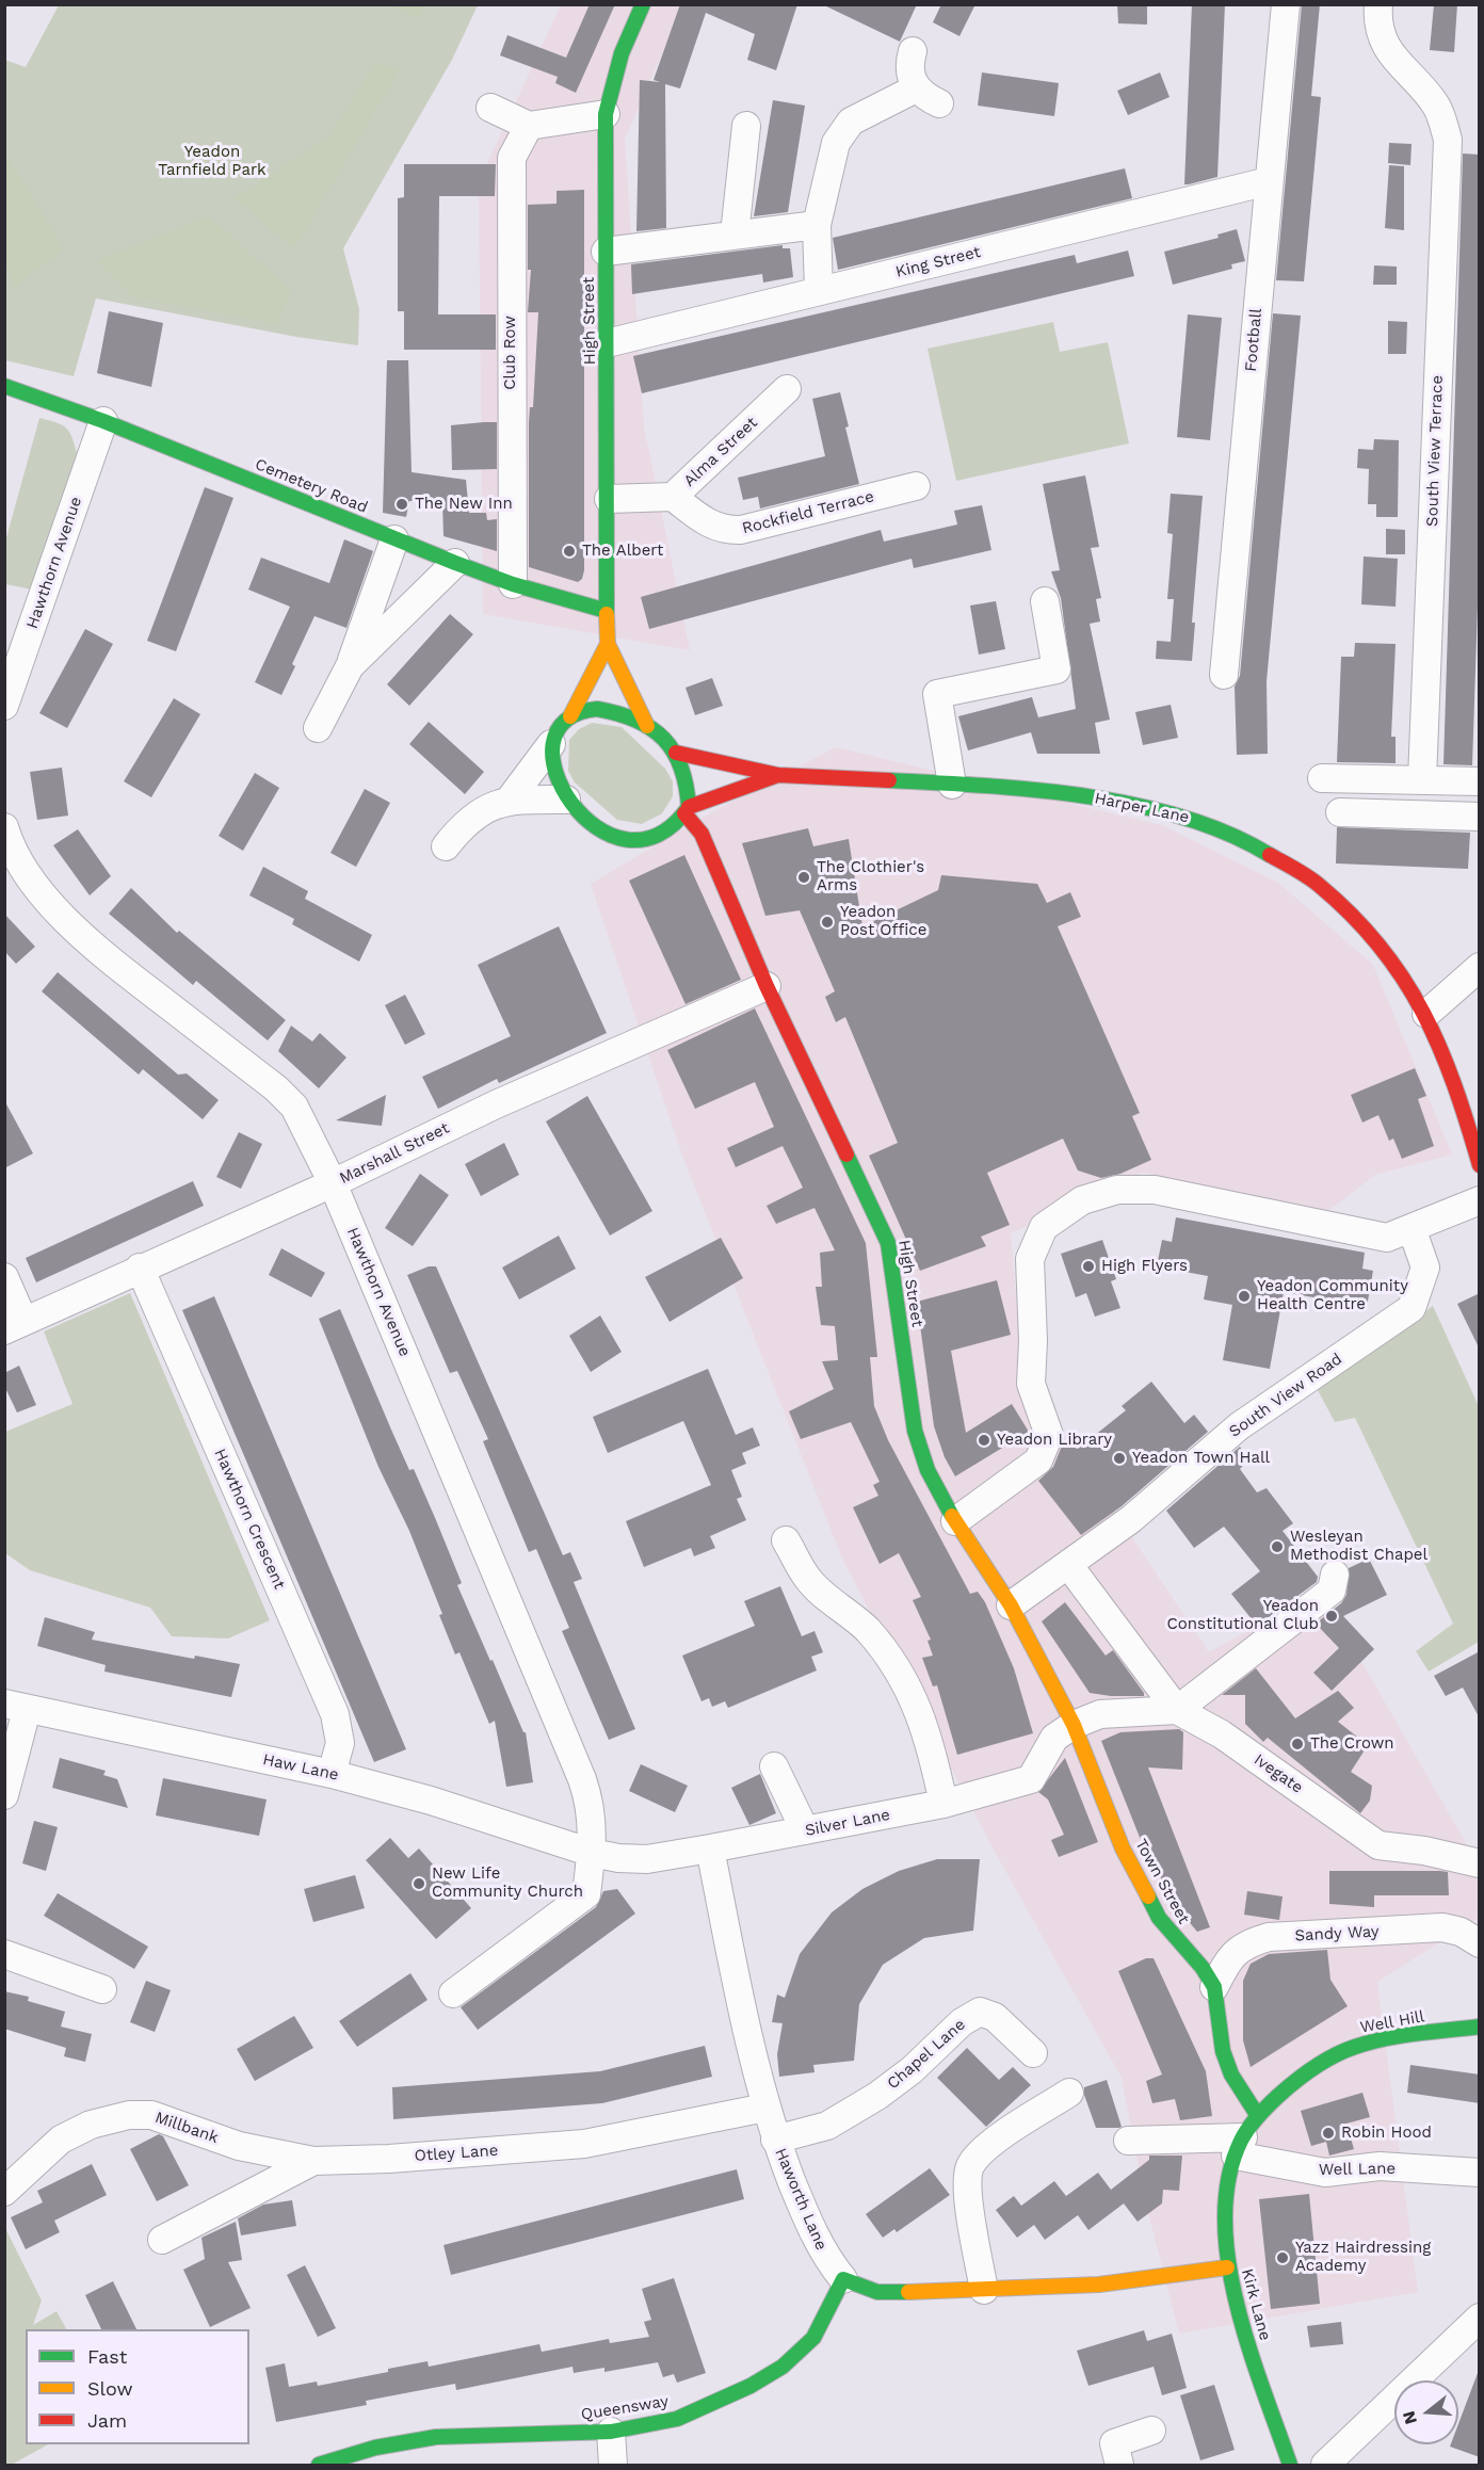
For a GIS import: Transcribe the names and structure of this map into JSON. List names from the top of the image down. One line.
{"streets":{"street":["King Street","High Street","Football","Club Row","South View Terrace","Alma Street","Cemetery Road","Rockfield Terrace","Hawthorn Avenue","Harper Lane","Marshall Street","South View Road","Hawthorn Crescent","Haw Lane","Ivegate","Silver Lane","Town Street","Sandy Way","Well Hill","Chapel Lane","Millbank","Otley Lane","Well Lane","Haworth Lane","Kirk Lane","Queensway"]},"crossings":[["King Street","High Street"],["King Street","Football"],["High Street","Alma Street"],["High Street","Cemetery Road"],["High Street","Harper Lane"],["High Street","Marshall Street"],["High Street","South View Road"],["High Street","Silver Lane"],["High Street","Town Street"],["Club Row","Cemetery Road"],["Alma Street","Rockfield Terrace"],["Cemetery Road","Hawthorn Avenue"],["Hawthorn Avenue","Marshall Street"],["Hawthorn Avenue","Haw Lane"],["Hawthorn Avenue","Silver Lane"],["Marshall Street","Hawthorn Crescent"],["Hawthorn Crescent","Haw Lane"],["Haw Lane","Silver Lane"],["Silver Lane","Town Street"],["Silver Lane","Haworth Lane"],["Town Street","Sandy Way"],["Town Street","Well Hill"],["Town Street","Well Lane"],["Town Street","Kirk Lane"],["Well Hill","Well Lane"],["Well Hill","Kirk Lane"],["Chapel Lane","Haworth Lane"],["Millbank","Otley Lane"],["Otley Lane","Haworth Lane"],["Well Lane","Kirk Lane"],["Haworth Lane","Queensway"]],"parks":["Yeadon Tarnfield Park"],"places":["The New Inn","The Albert","The Clothier's Arms","Yeadon Post Office","High Flyers","Yeadon Community Health Centre","Yeadon Library","Yeadon Town Hall","Wesleyan Methodist Chapel","Yeadon Constitutional Club","The Crown","New Life Community Church","Robin Hood","Yazz Hairdressing Academy"],"legend":["Fast","Slow","Jam"],"north":"left"}
